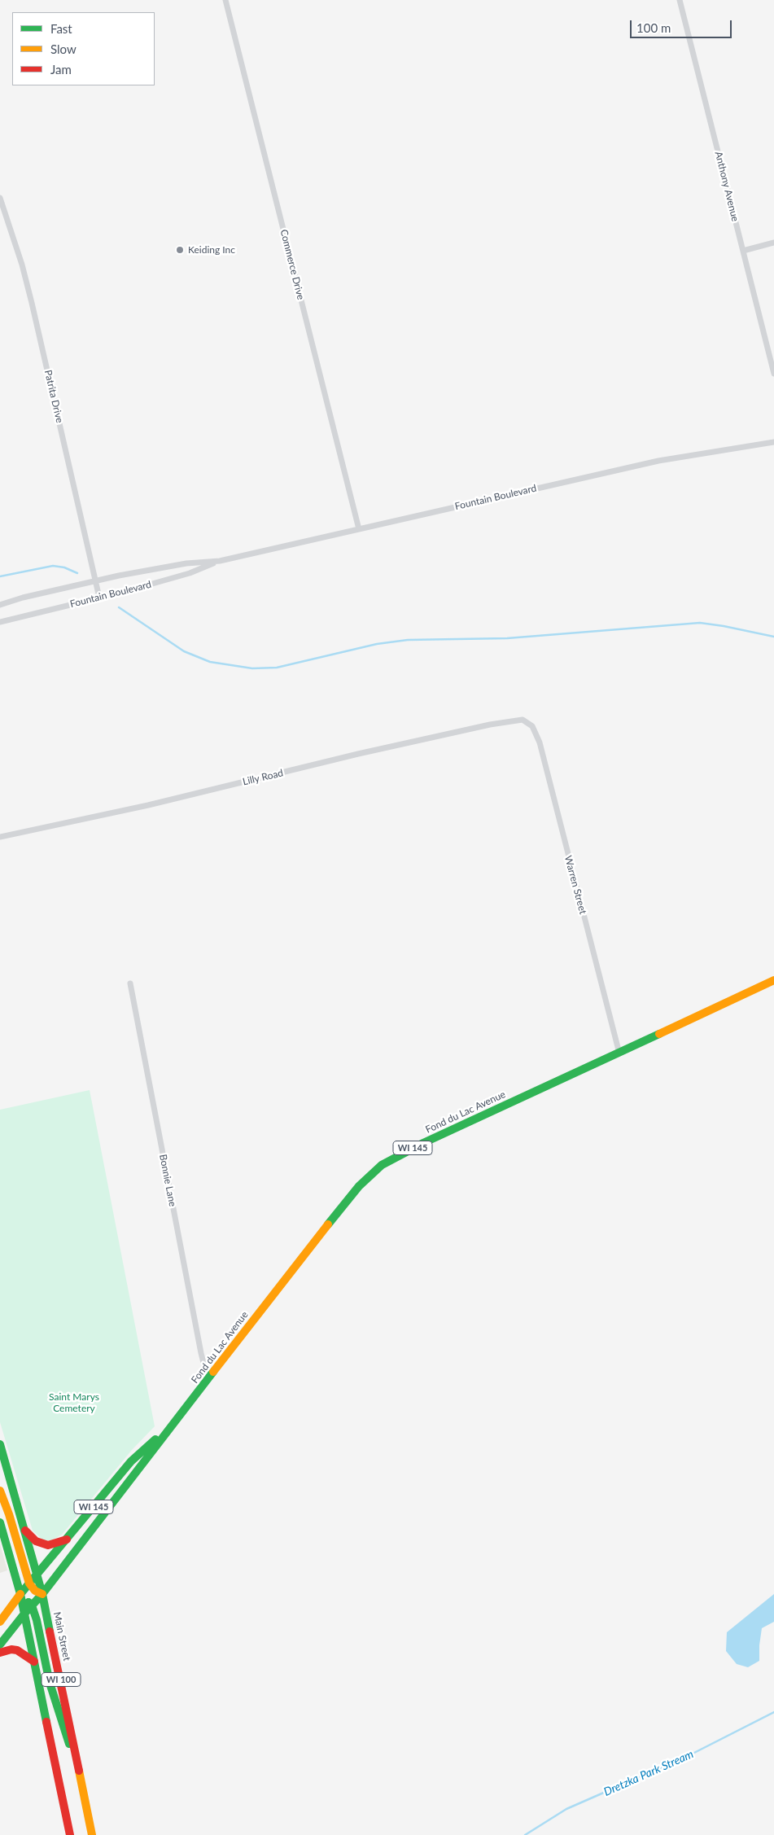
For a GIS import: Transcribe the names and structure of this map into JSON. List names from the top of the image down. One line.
{"streets":{"main road":["Fond du Lac Avenue","WI 145","Main Street","WI 100"],"street":["Anthony Avenue","Commerce Drive","Patrita Drive","Fountain Boulevard","Lilly Road","Warren Street","Bonnie Lane"]},"crossings":[["Commerce Drive","Fountain Boulevard"],["Patrita Drive","Fountain Boulevard"],["Lilly Road","Warren Street"],["Warren Street","Fond du Lac Avenue"],["Fond du Lac Avenue","Bonnie Lane"],["Fond du Lac Avenue","Main Street"],["Fond du Lac Avenue","WI 100"]],"water":["Dretzka Park Stream"],"parks":["Saint Marys Cemetery"],"places":["Keiding Inc"],"legend":["Fast","Slow","Jam"],"scale_bar":"100 m"}
